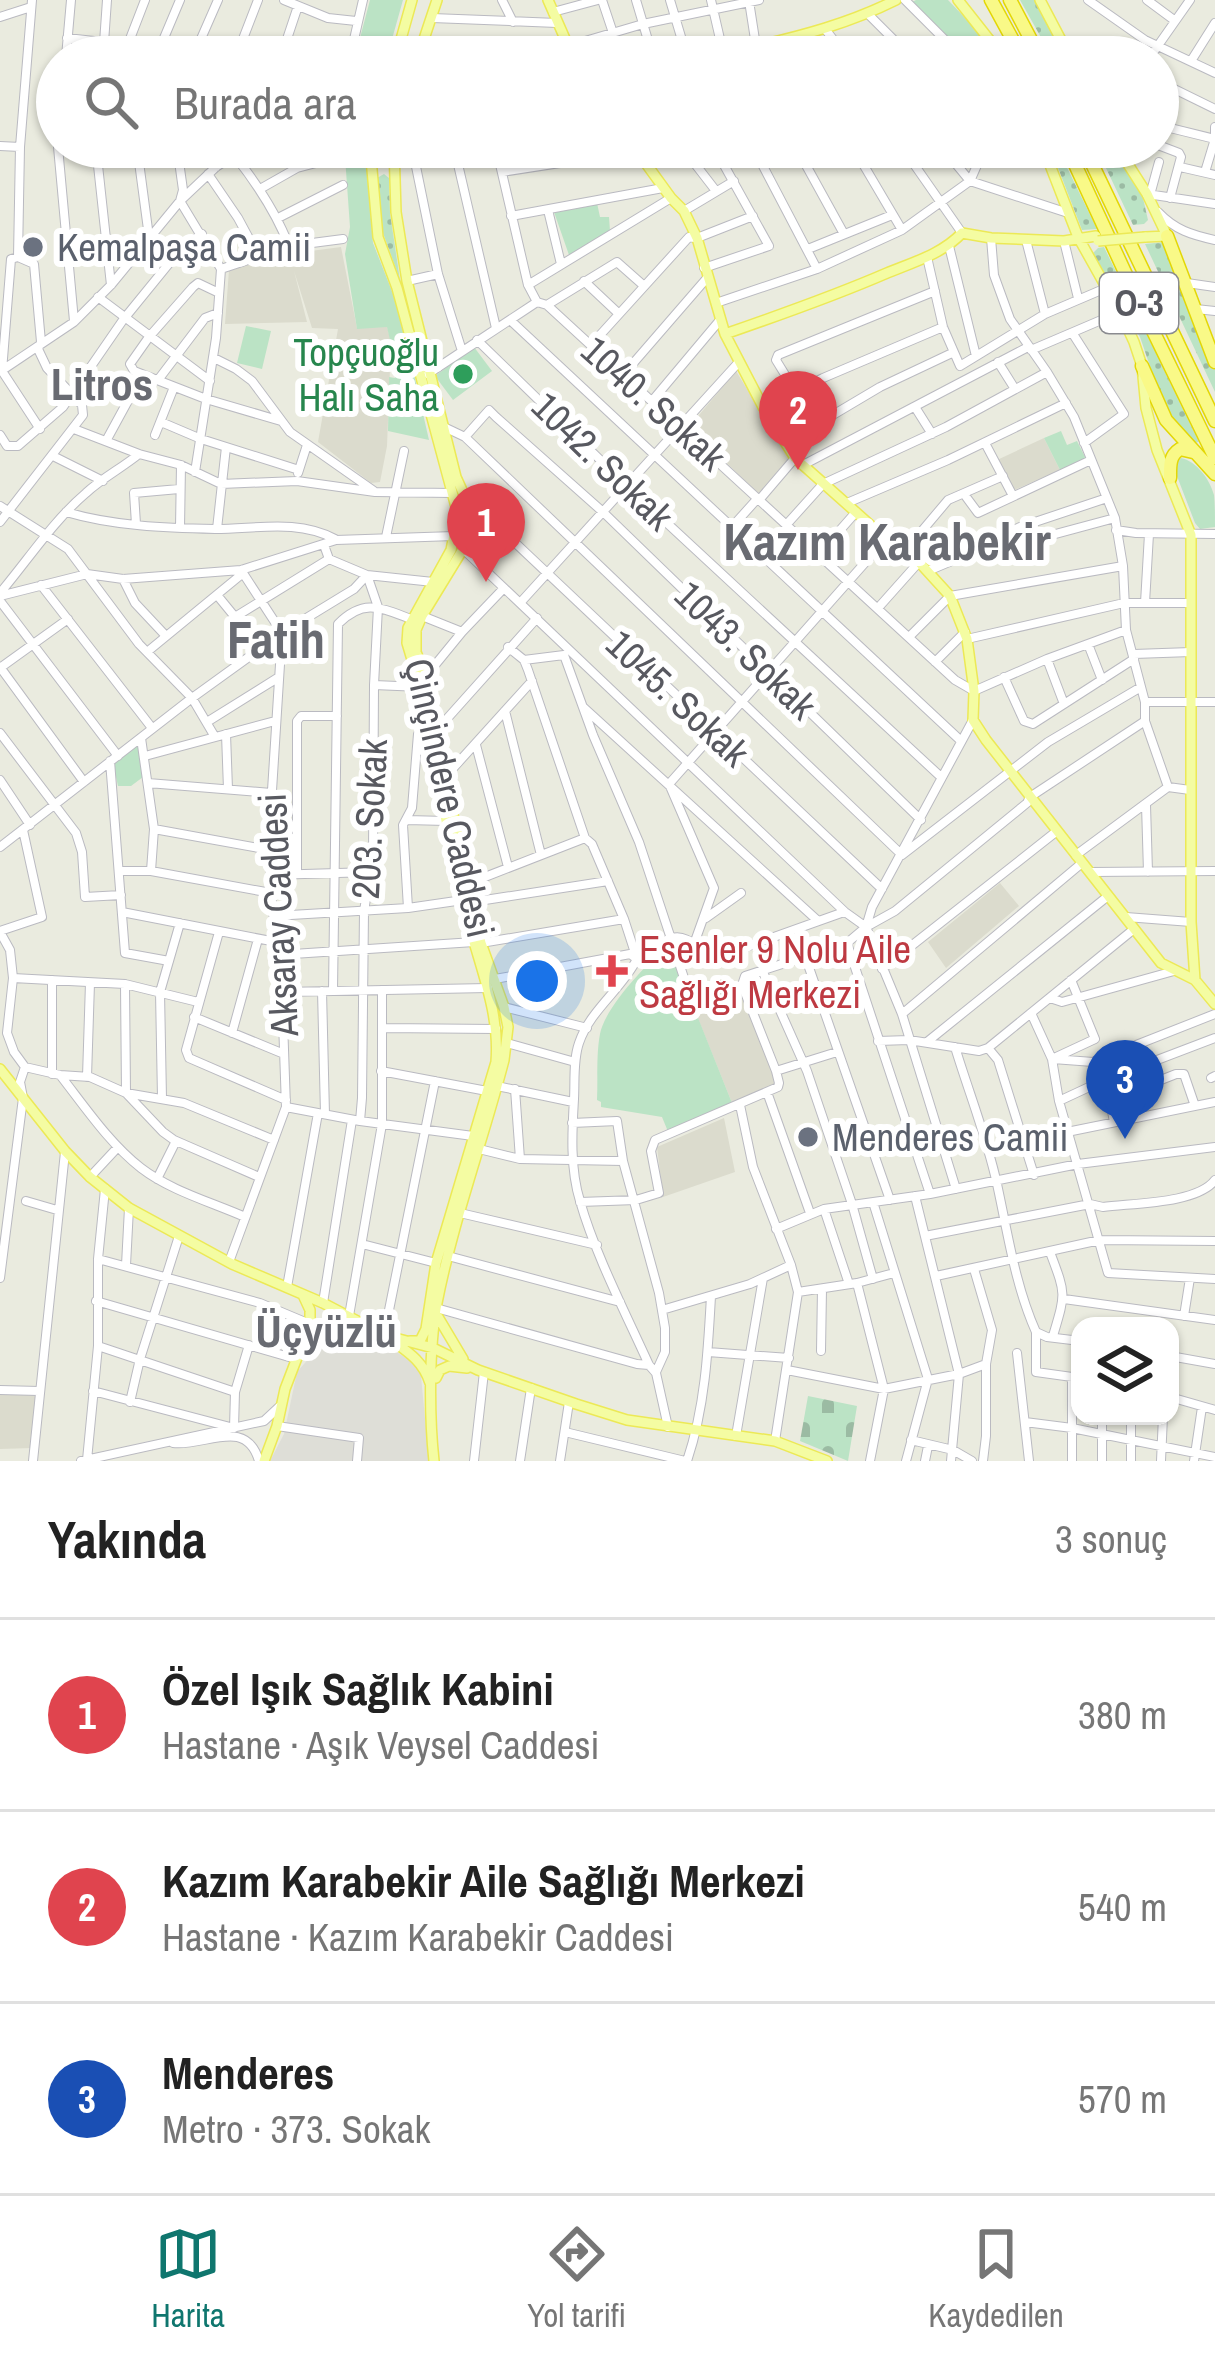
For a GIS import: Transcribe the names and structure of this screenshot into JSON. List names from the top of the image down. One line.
{"streets":{"highway":["O-3"],"main road":["Çinçindere Caddesi"],"street":["1040. Sokak","1042. Sokak","1043. Sokak","1045. Sokak","203. Sokak","Aksaray Caddesi"]},"crossings":[["1045. Sokak","Çinçindere Caddesi"]],"districts":["Litros","Kazım Karabekir","Fatih","Üçyüzlü"],"places":{"other":["Kemalpaşa Camii","Topçuoğlu Halı Saha","Menderes Camii"],"health":["Esenler 9 Nolu Aile Sağlığı Merkezi"]},"page":{"search":"Burada ara","pins":["2","1","3"],"heading":["Yakında","3 sonuç"],"list":[{"mark":"1","name":"Özel Işık Sağlık Kabini","note":"Hastane · Aşık Veysel Caddesi","value":"380 m"},{"mark":"2","name":"Kazım Karabekir Aile Sağlığı Merkezi","note":"Hastane · Kazım Karabekir Caddesi","value":"540 m"},{"mark":"3","name":"Menderes","note":"Metro · 373. Sokak","value":"570 m"}],"nav":["Harita","Yol tarifi","Kaydedilen"]}}
